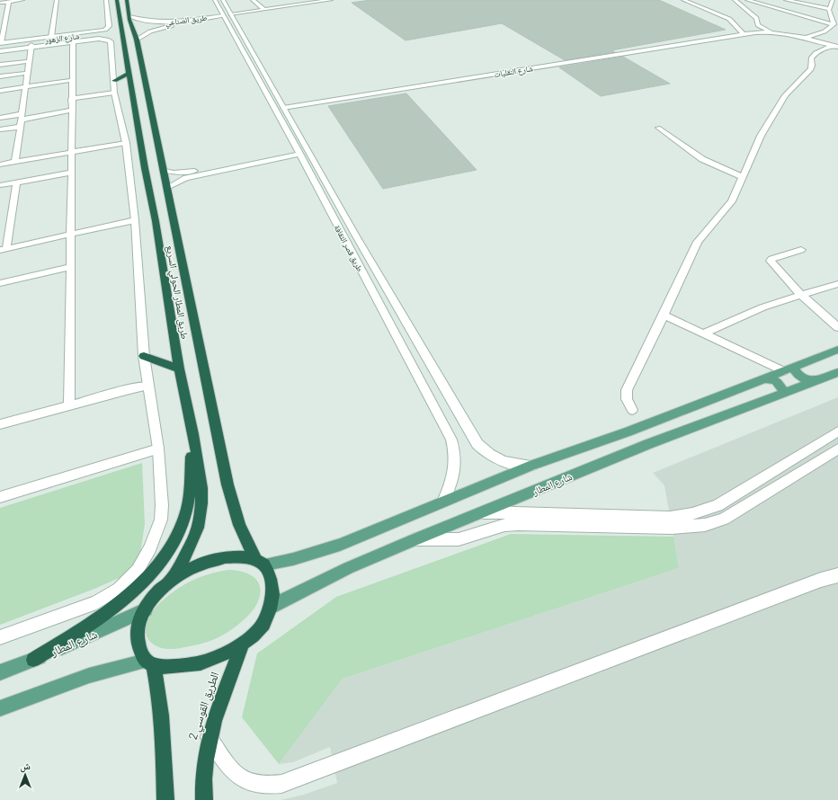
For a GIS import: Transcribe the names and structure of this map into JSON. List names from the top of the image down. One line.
{"streets":{"highway":["طريق المطار الحولي السريع","الطريق القوسي 2"],"main road":["شارع المطار"],"street":["طريق الصناعي","شارع الزهور","شارع النقليات","طريق قصر الثقافة"]},"crossings":[["طريق الصناعي","طريق قصر الثقافة"],["طريق الصناعي","طريق المطار الحولي السريع"],["شارع الزهور","طريق المطار الحولي السريع"],["شارع النقليات","طريق قصر الثقافة"],["طريق المطار الحولي السريع","شارع المطار"],["طريق المطار الحولي السريع","الطريق القوسي 2"],["شارع المطار","الطريق القوسي 2"]],"north":"top"}
